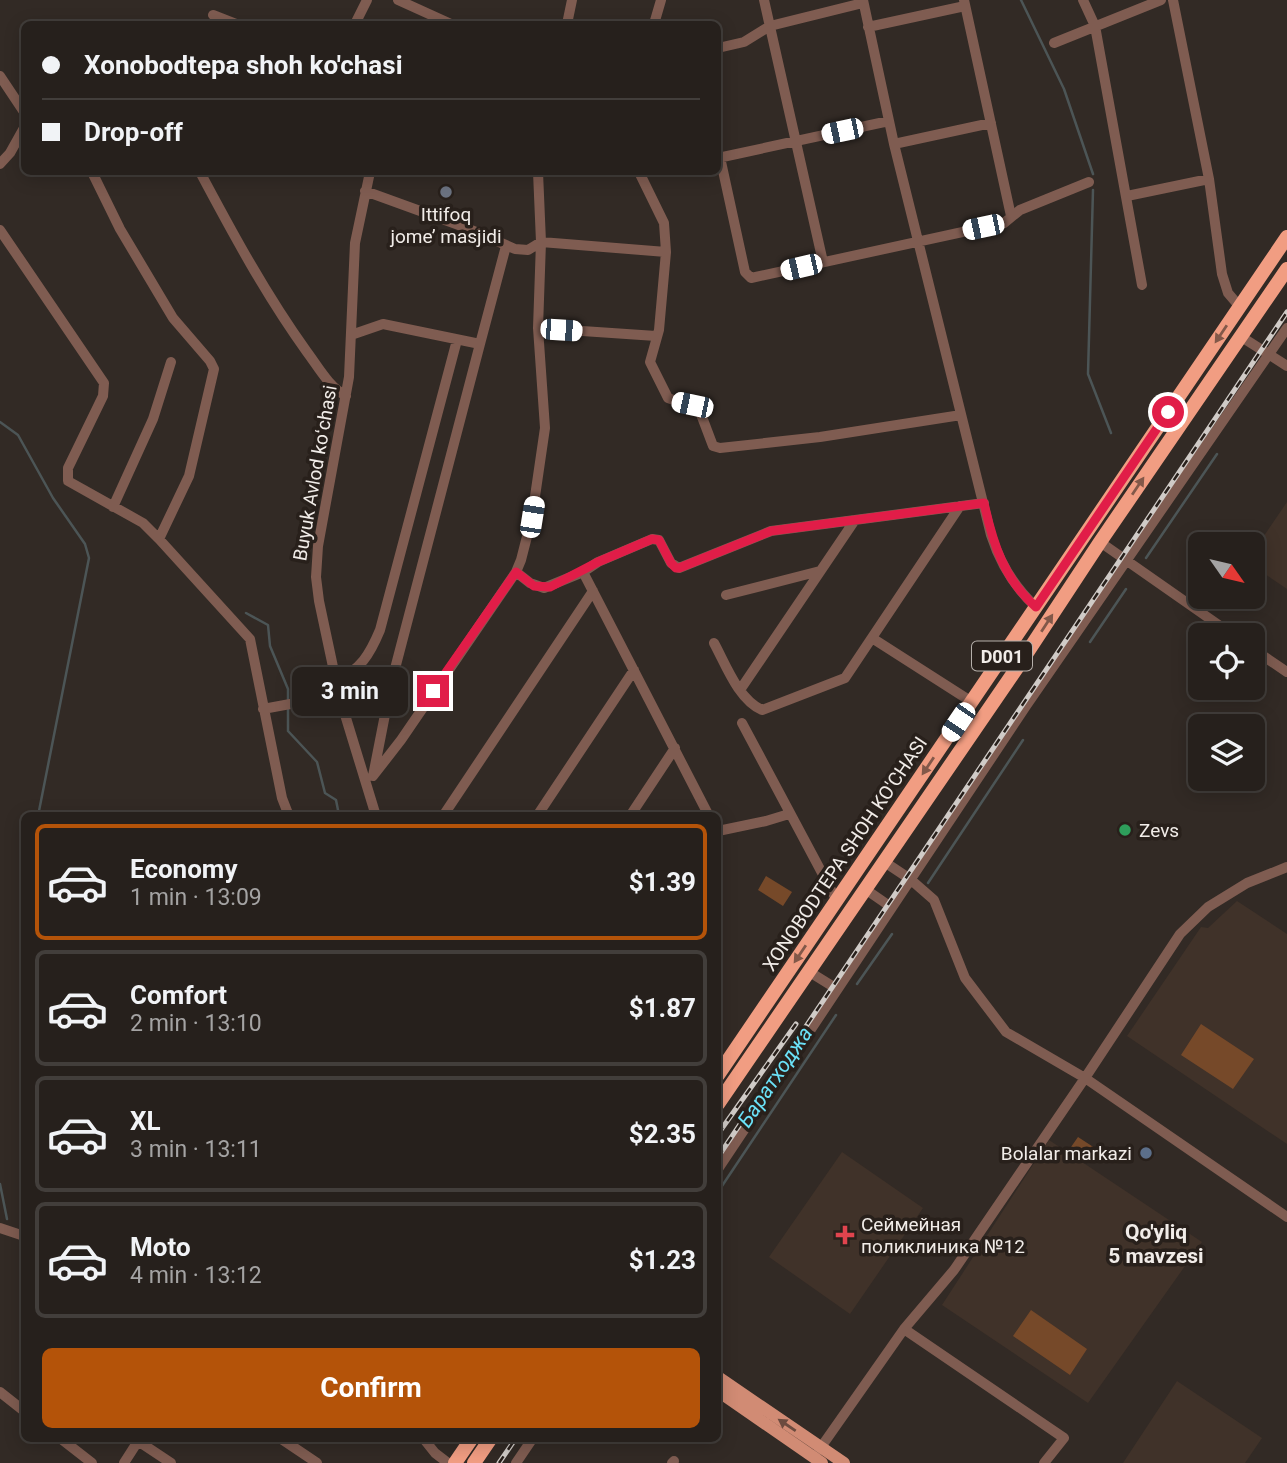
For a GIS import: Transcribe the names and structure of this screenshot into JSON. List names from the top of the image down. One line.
{"streets":{"highway":["D001","XONOBODTEPA SHOH KO'CHASI"],"street":["Buyuk Avlod koʻchasi"]},"districts":["Qo'yliq 5 mavzesi"],"water":["Баратходжа"],"places":{"other":["Ittifoq jome’ masjidi","Zevs","Bolalar markazi"],"health":["Сеймейная поликлиника №12"]},"north":"bottom right","page":{"banner":["Xonobodtepa shoh ko'chasi","Drop-off"],"bubble":"3 min","list":[{"name":"Economy","note":"1 min · 13:09","value":"$1.39"},{"name":"Comfort","note":"2 min · 13:10","value":"$1.87"},{"name":"XL","note":"3 min · 13:11","value":"$2.35"},{"name":"Moto","note":"4 min · 13:12","value":"$1.23"}],"buttons":"Confirm"}}
